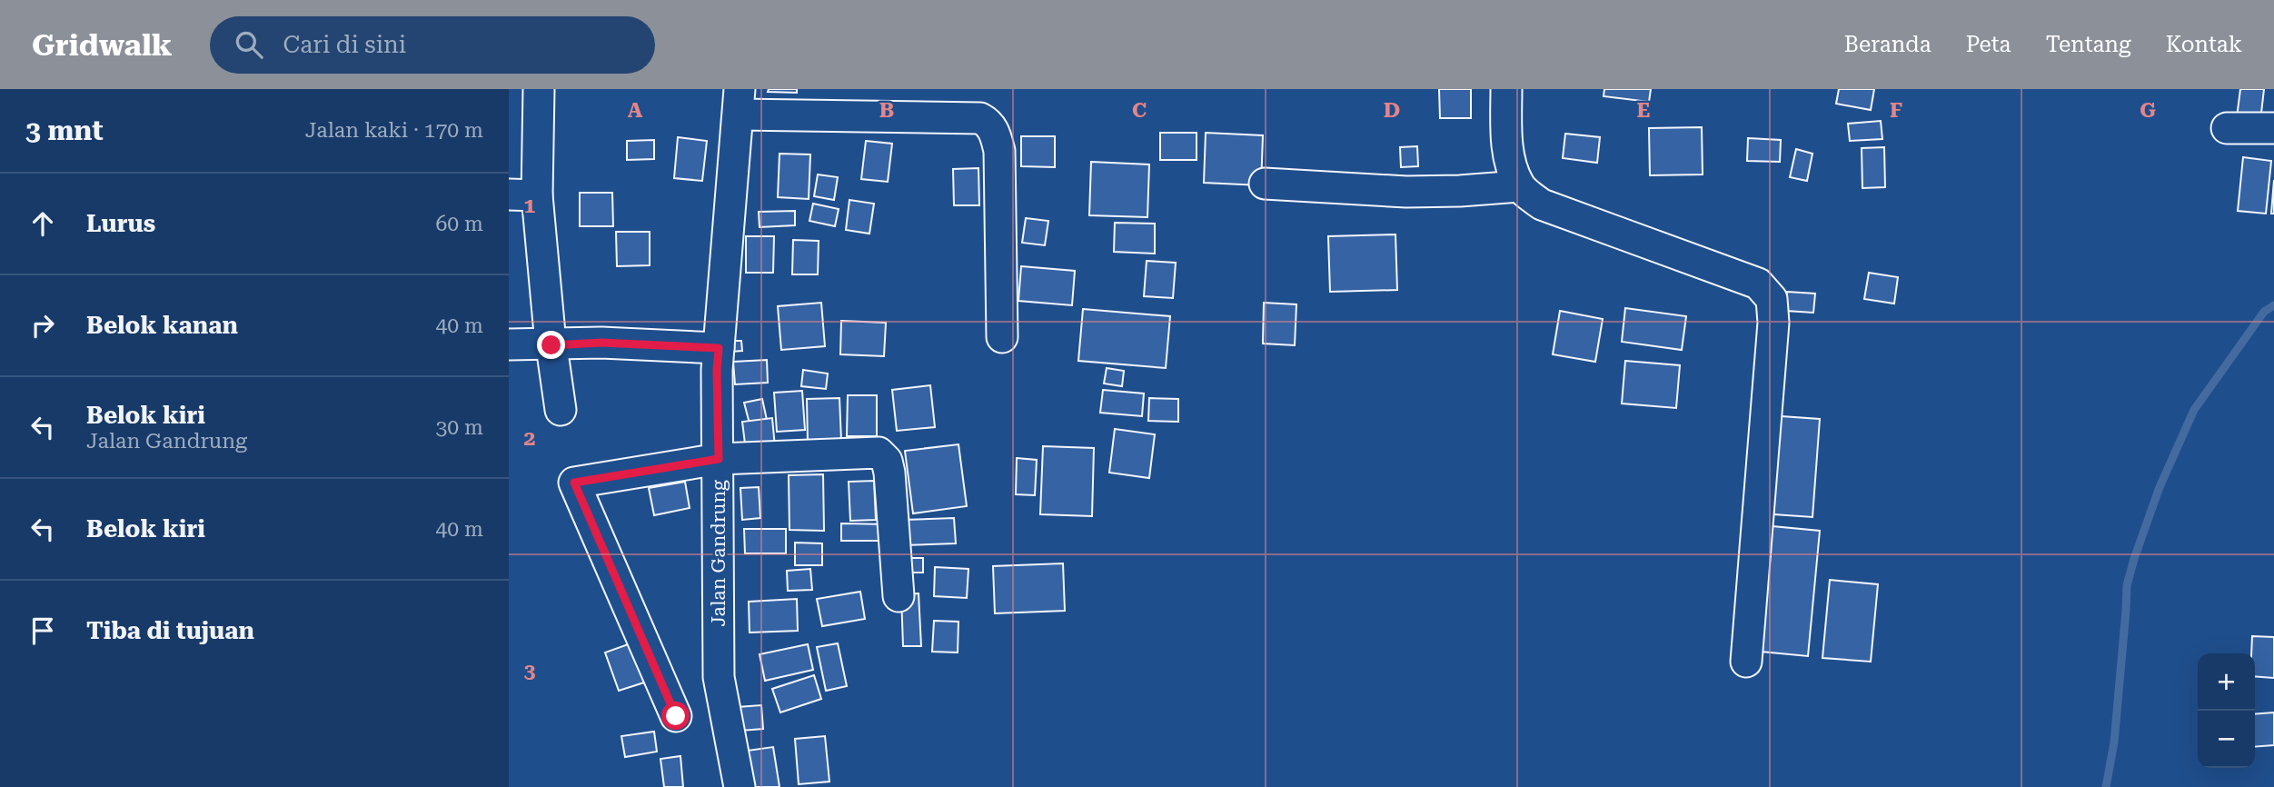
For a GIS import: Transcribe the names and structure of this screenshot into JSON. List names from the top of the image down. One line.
{"streets":{"street":["Jalan Gandrung"]},"page":{"header":"Gridwalk","search":"Cari di sini","nav":["Beranda","Peta","Tentang","Kontak"],"heading":["3 mnt","Jalan kaki · 170 m"],"list":[["Lurus","60 m"],["Belok kanan","40 m"],["Belok kiri","Jalan Gandrung","30 m"],["Belok kiri","40 m"],"Tiba di tujuan"],"map_buttons":["+","−"]},"grid":{"columns":["A","B","C","D","E","F","G"],"rows":["1","2","3"]}}
